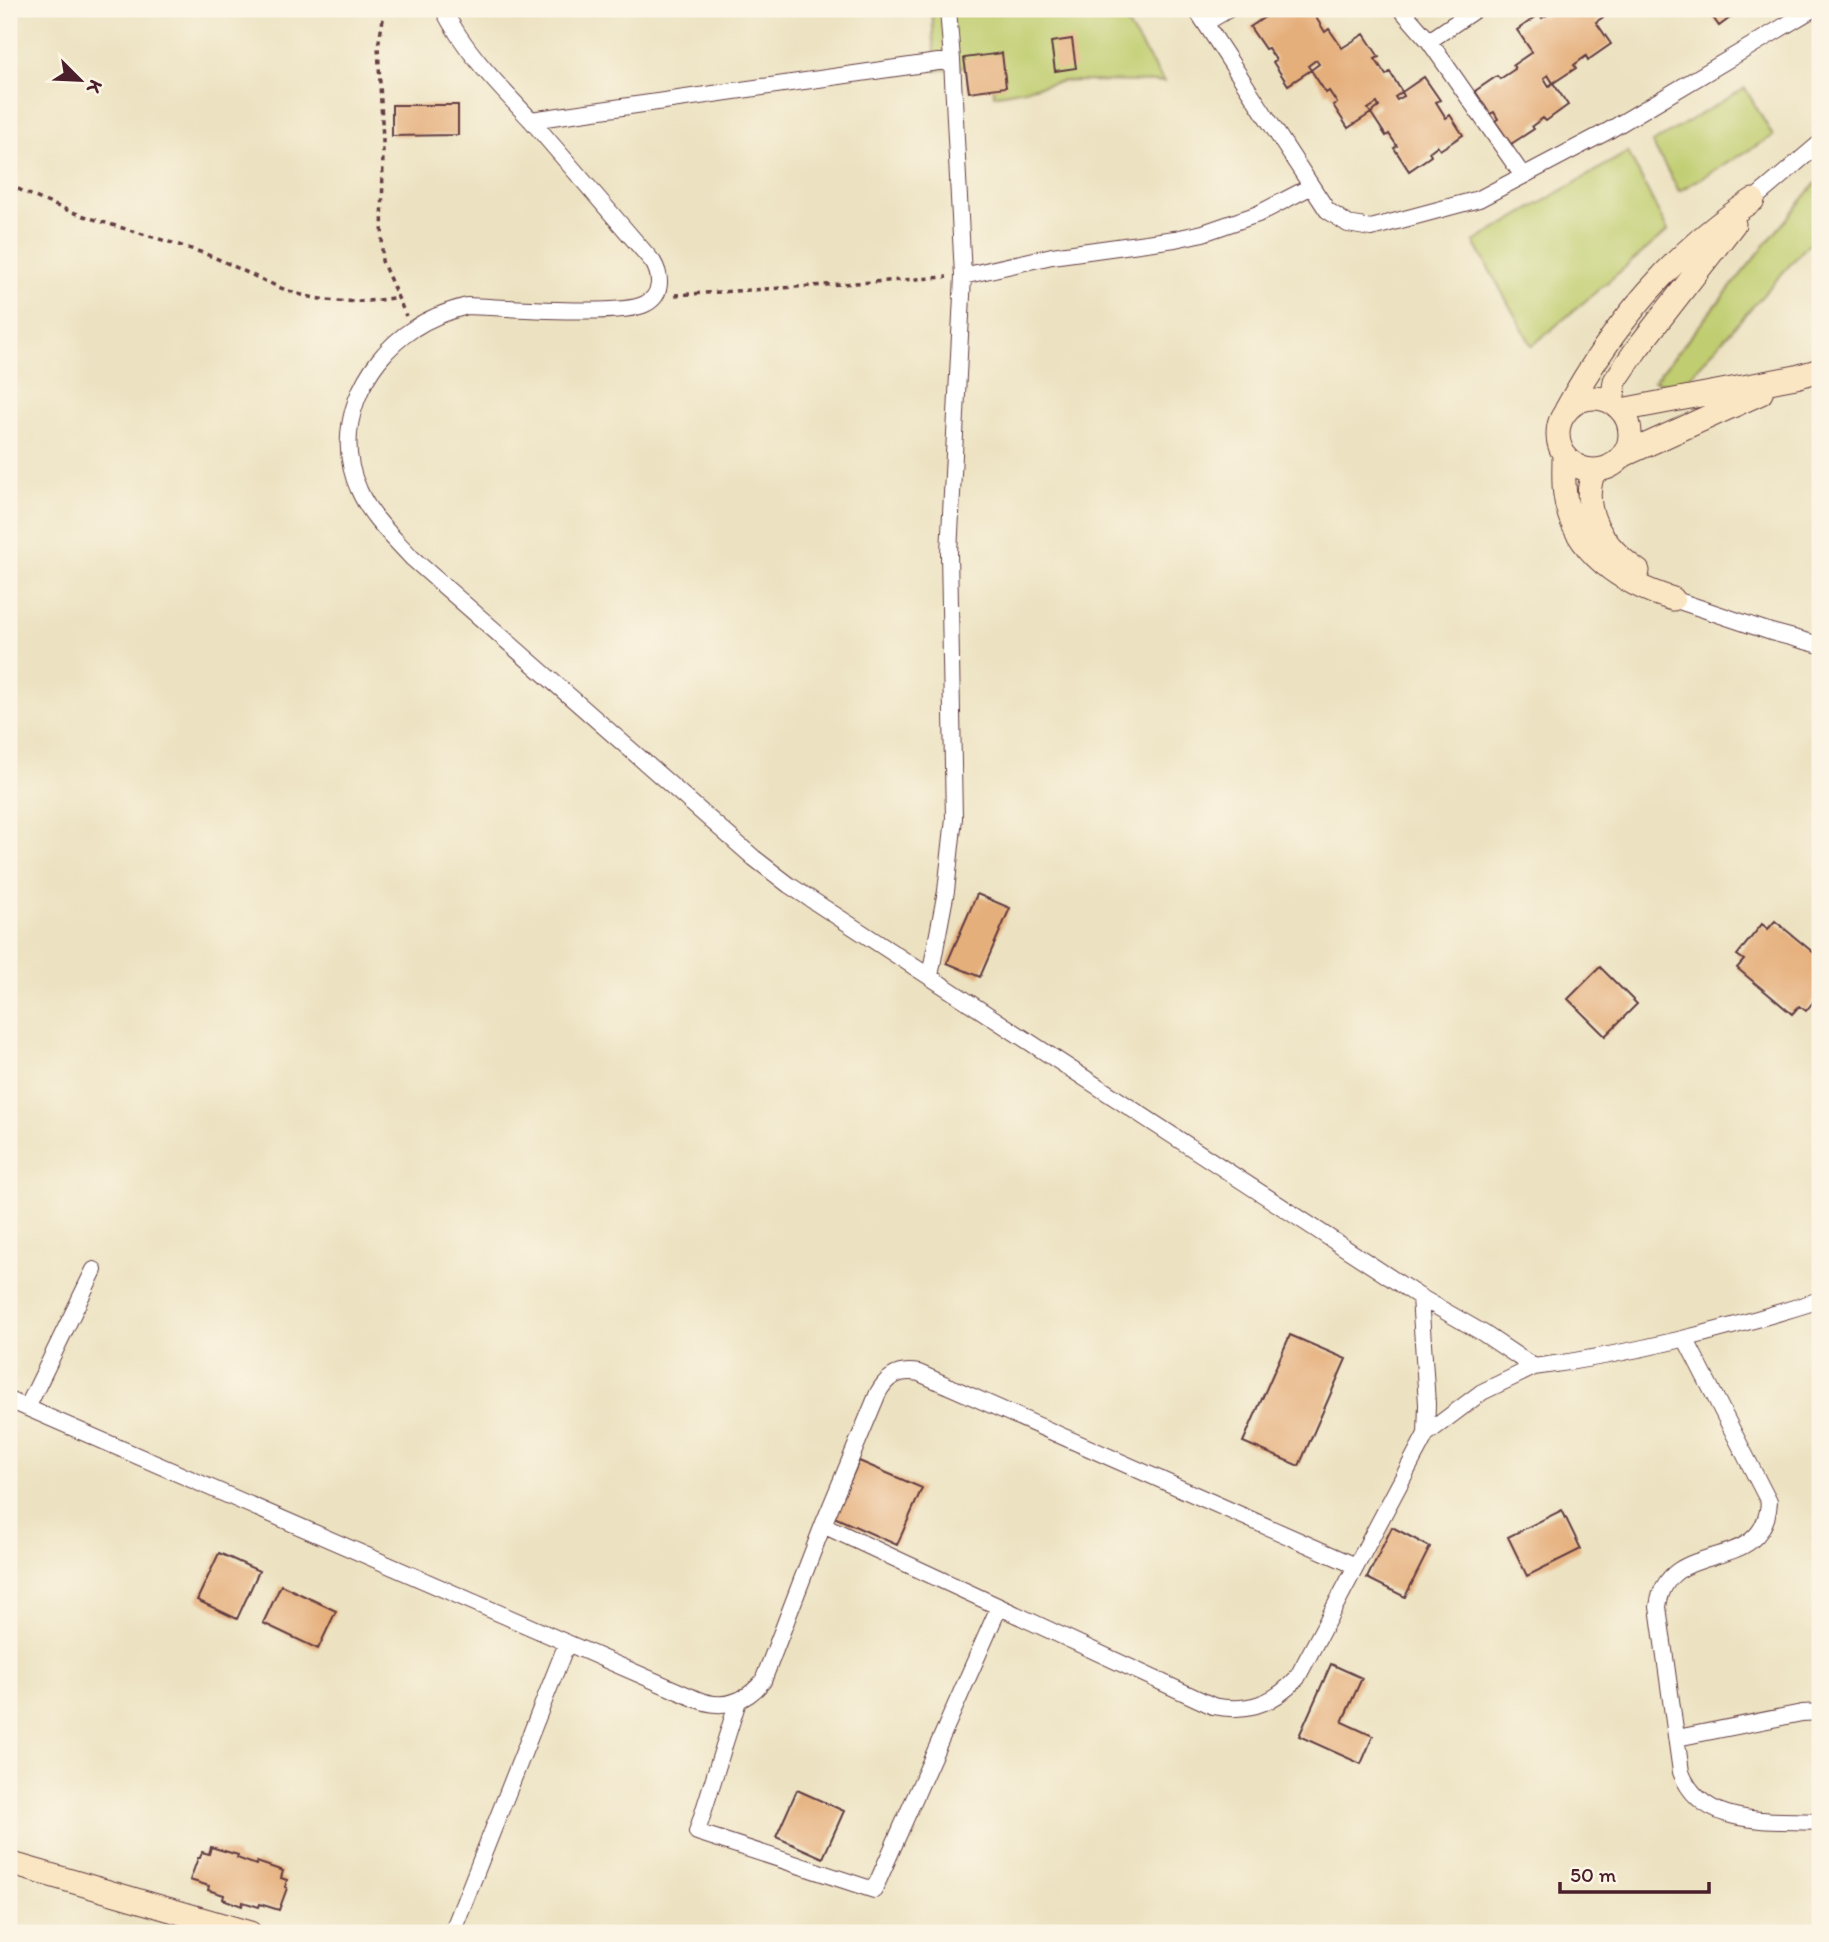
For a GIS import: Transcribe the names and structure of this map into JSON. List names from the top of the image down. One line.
{"scale_bar":"50 m","north":"bottom right"}
